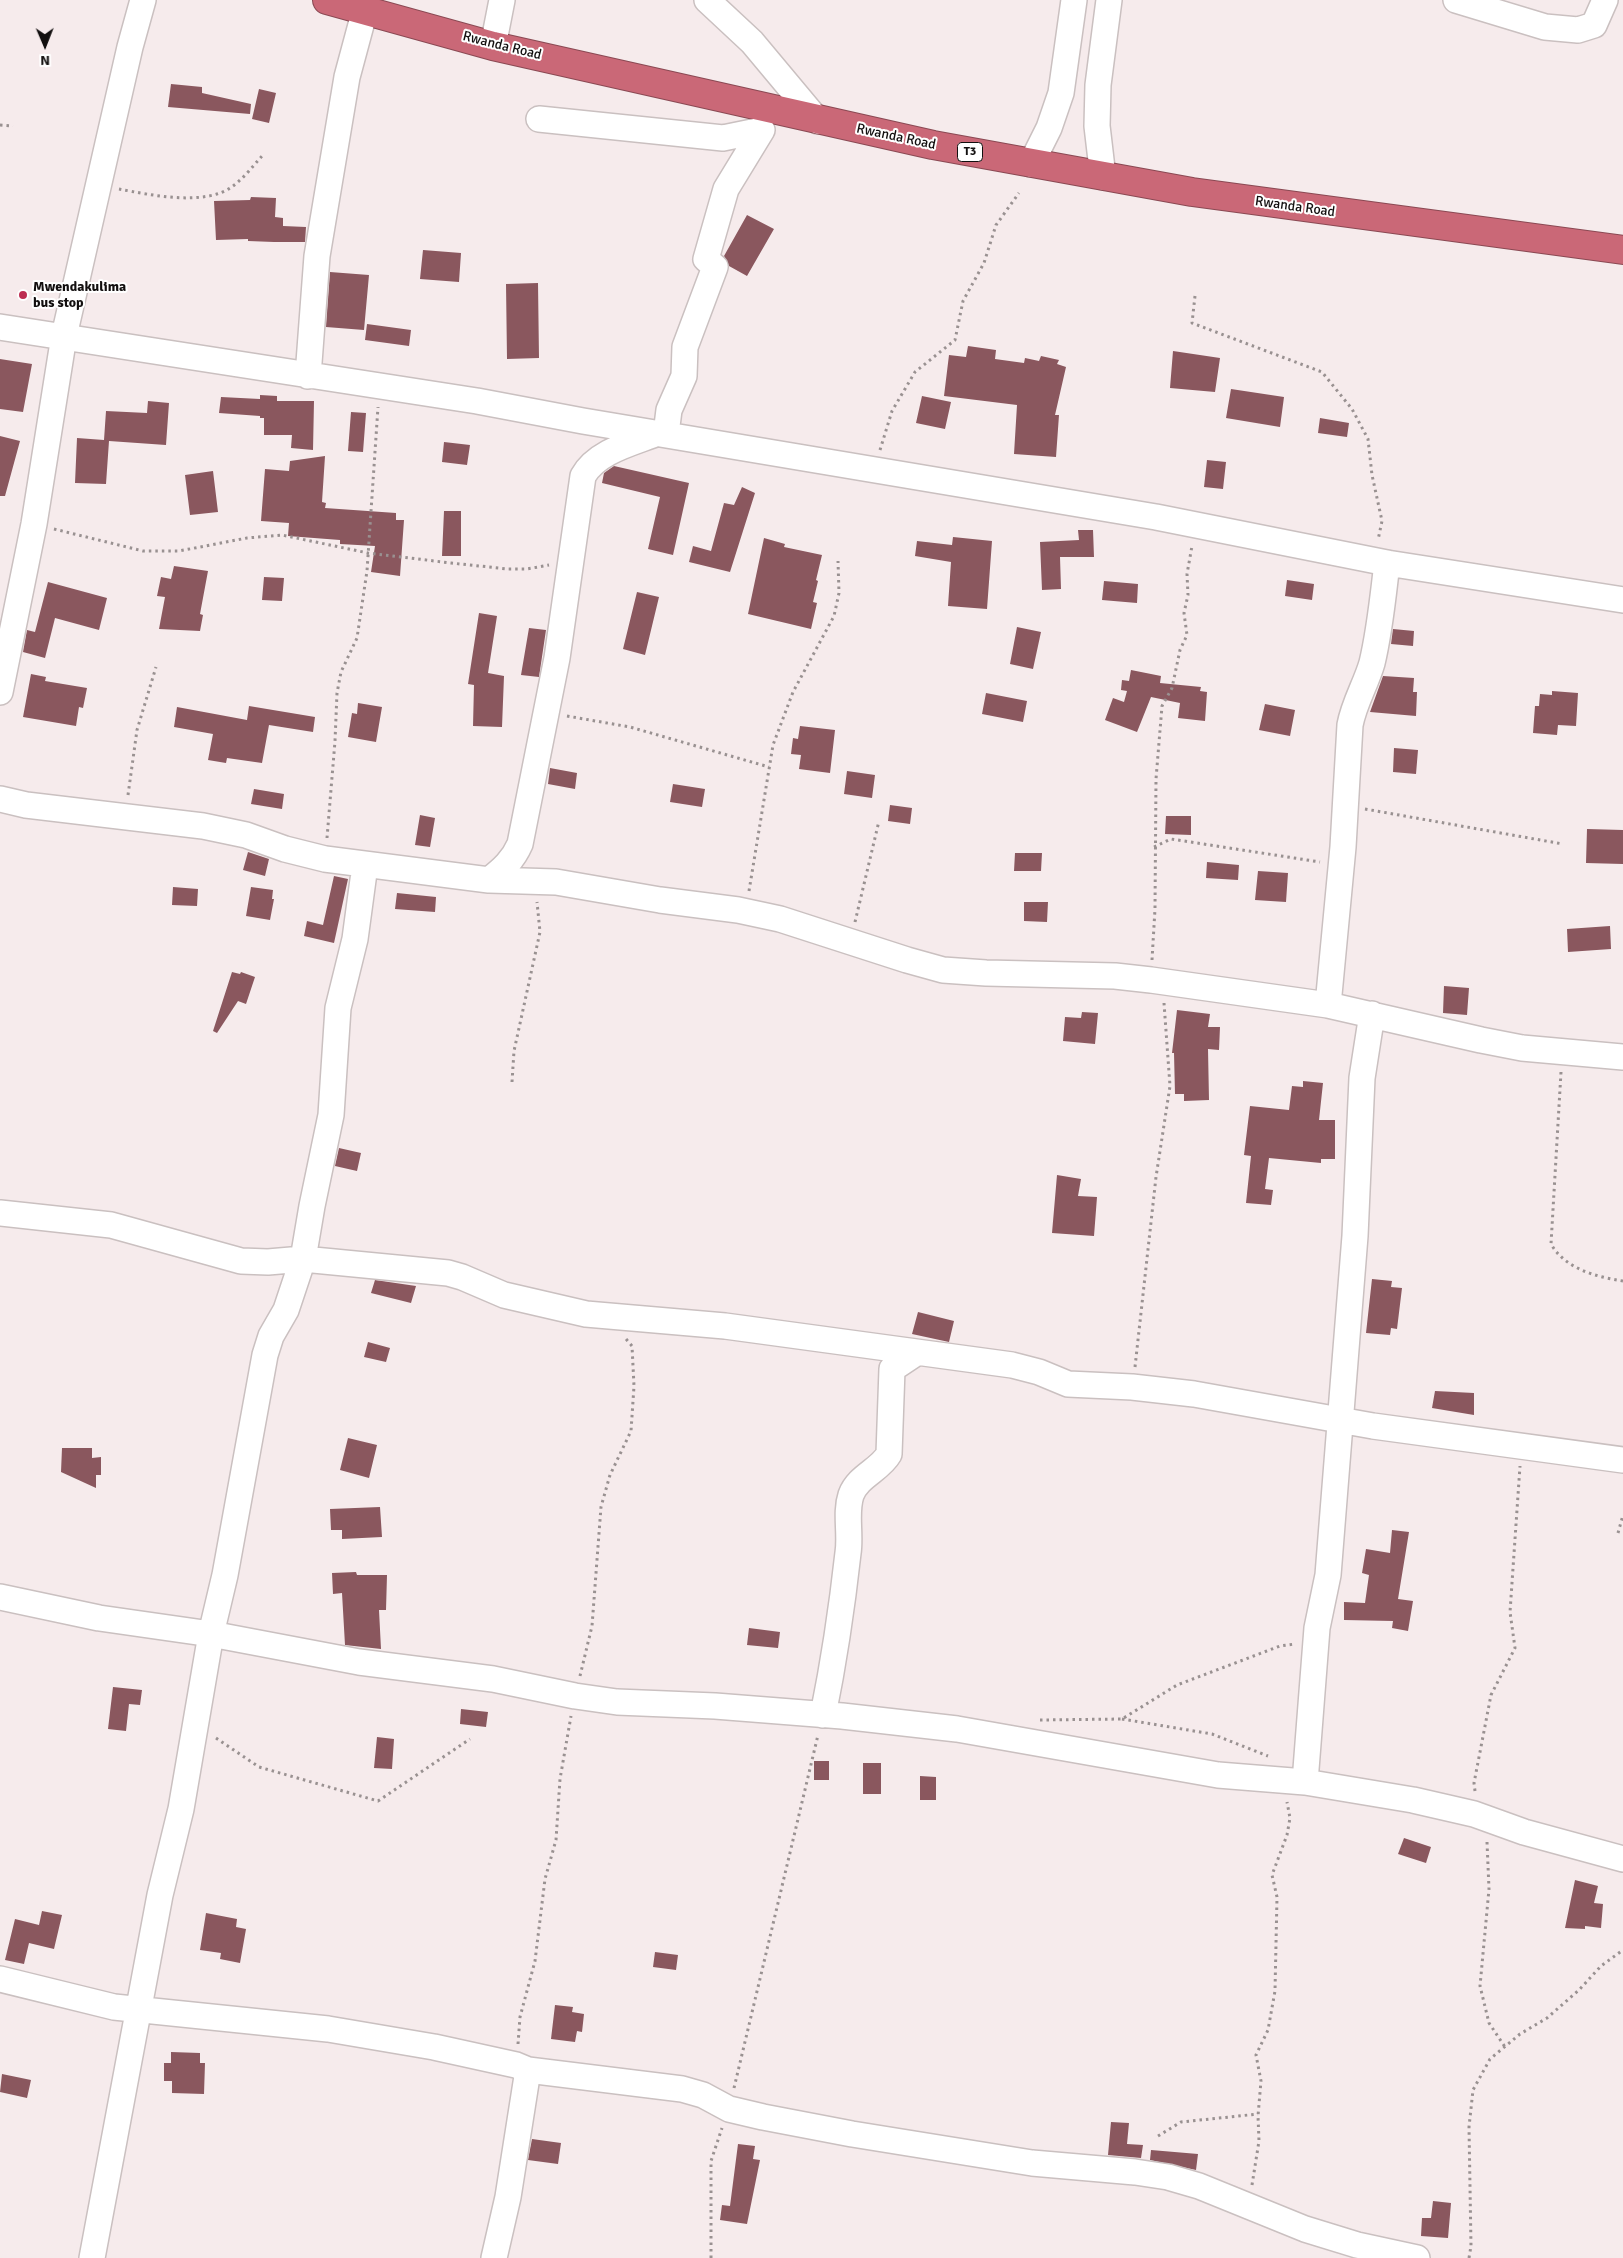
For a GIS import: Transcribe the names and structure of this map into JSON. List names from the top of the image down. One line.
{"streets":{"highway":["Rwanda Road","T3"]},"places":["Mwendakulima bus stop"],"north":"bottom"}
